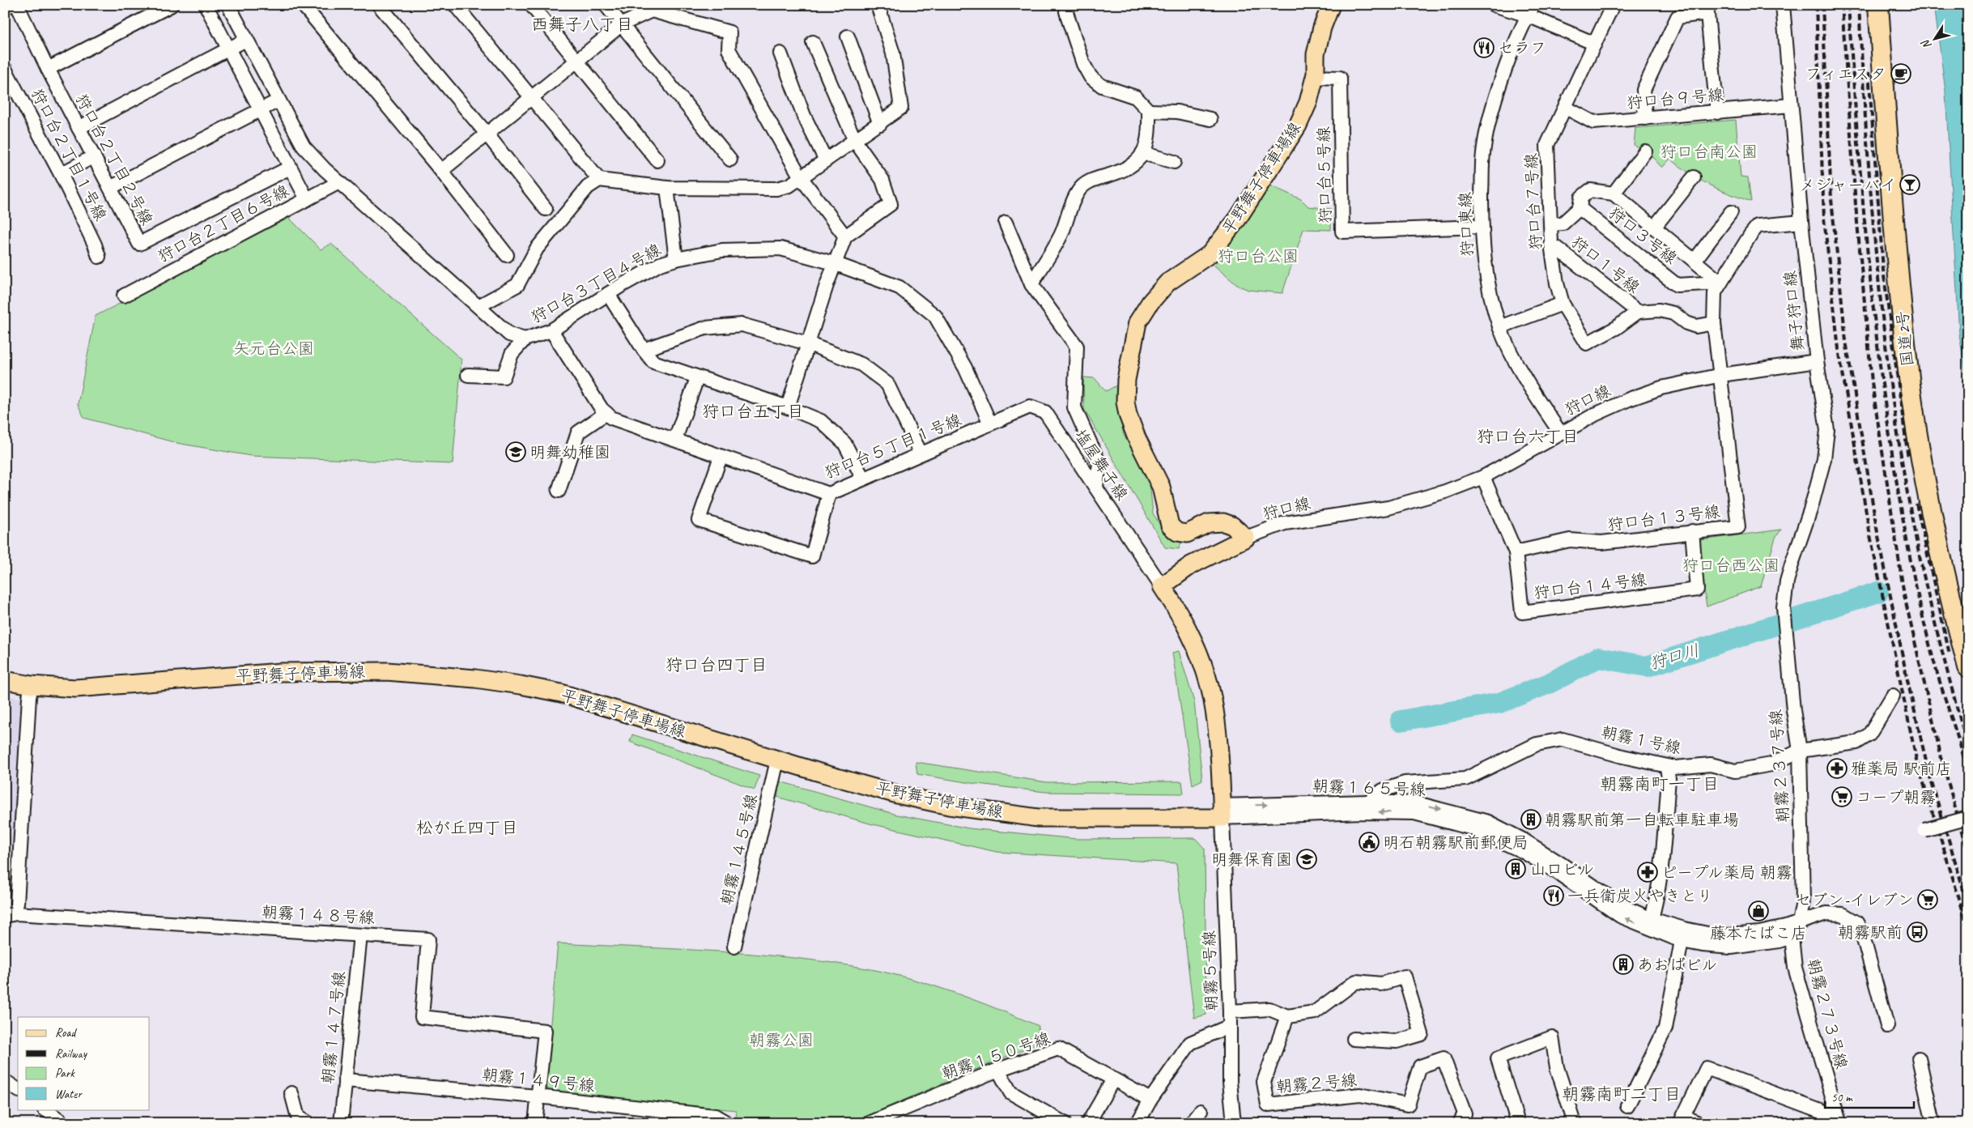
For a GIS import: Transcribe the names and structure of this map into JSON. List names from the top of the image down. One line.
{"streets":{"highway":["国道2号"],"main road":["平野舞子停車場線"],"street":["狩口台９号線","狩口台２丁目１号線","狩口台２丁目２号線","狩口台５号線","狩口台７号線","狩口台２丁目６号線","狩口東線","狩口３号線","狩口１号線","狩口台３丁目４号線","舞子狩口線","狩口線","狩口台５丁目１号線","塩屋舞子線","狩口台１３号線","狩口台１４号線","朝霧１号線","朝霧２３７号線","朝霧１６５号線","朝霧１４５号線","朝霧１４８号線","朝霧５号線","朝霧２７３号線","朝霧１４７号線","朝霧１５０号線","朝霧１４９号線","朝霧２号線"]},"crossings":[["狩口台９号線","狩口台７号線"],["狩口台９号線","舞子狩口線"],["狩口台５号線","平野舞子停車場線"],["狩口台５号線","狩口東線"],["平野舞子停車場線","狩口線"],["平野舞子停車場線","朝霧１６５号線"],["平野舞子停車場線","朝霧１４５号線"],["平野舞子停車場線","朝霧５号線"],["狩口台７号線","狩口１号線"],["狩口台２丁目６号線","狩口台３丁目４号線"],["狩口東線","狩口線"],["狩口台３丁目４号線","狩口台５丁目１号線"],["狩口台３丁目４号線","塩屋舞子線"],["舞子狩口線","狩口線"],["舞子狩口線","朝霧２３７号線"],["狩口線","狩口台１３号線"],["狩口線","狩口台１４号線"],["狩口台５丁目１号線","塩屋舞子線"],["狩口台１３号線","狩口台１４号線"],["朝霧１号線","朝霧２３７号線"],["朝霧１号線","朝霧１６５号線"],["朝霧２３７号線","朝霧１６５号線"],["朝霧２３７号線","朝霧２７３号線"],["朝霧１６５号線","朝霧５号線"],["朝霧１６５号線","朝霧２７３号線"],["朝霧１４８号線","朝霧１４７号線"],["朝霧１４８号線","朝霧１４９号線"],["朝霧１４７号線","朝霧１４９号線"]],"districts":["西舞子八丁目","狩口台五丁目","狩口台六丁目","狩口台四丁目","朝霧南町一丁目","松が丘四丁目","朝霧南町二丁目"],"water":["狩口川"],"parks":["狩口台南公園","狩口台公園","矢元台公園","狩口台西公園","朝霧公園"],"places":{"restaurant":["セラフ","一兵衛炭火やきとり"],"cafe":["フィエスタ"],"bar":["メジャーバイ"],"school or university":["明舞幼稚園","明舞保育園"],"pharmacy":["雅薬局 駅前店","ピープル薬局 朝霧"],"supermarket":["コープ朝霧","セブン-イレブン"],"building":["朝霧駅前第一自転車駐車場","山口ビル","あおばビル"],"public building":["明石朝霧駅前郵便局"],"shop":["藤本たばこ店"],"bus stop":["朝霧駅前"]},"legend":["Road","Railway","Park","Water"],"scale_bar":"50 m","north":"bottom left"}
